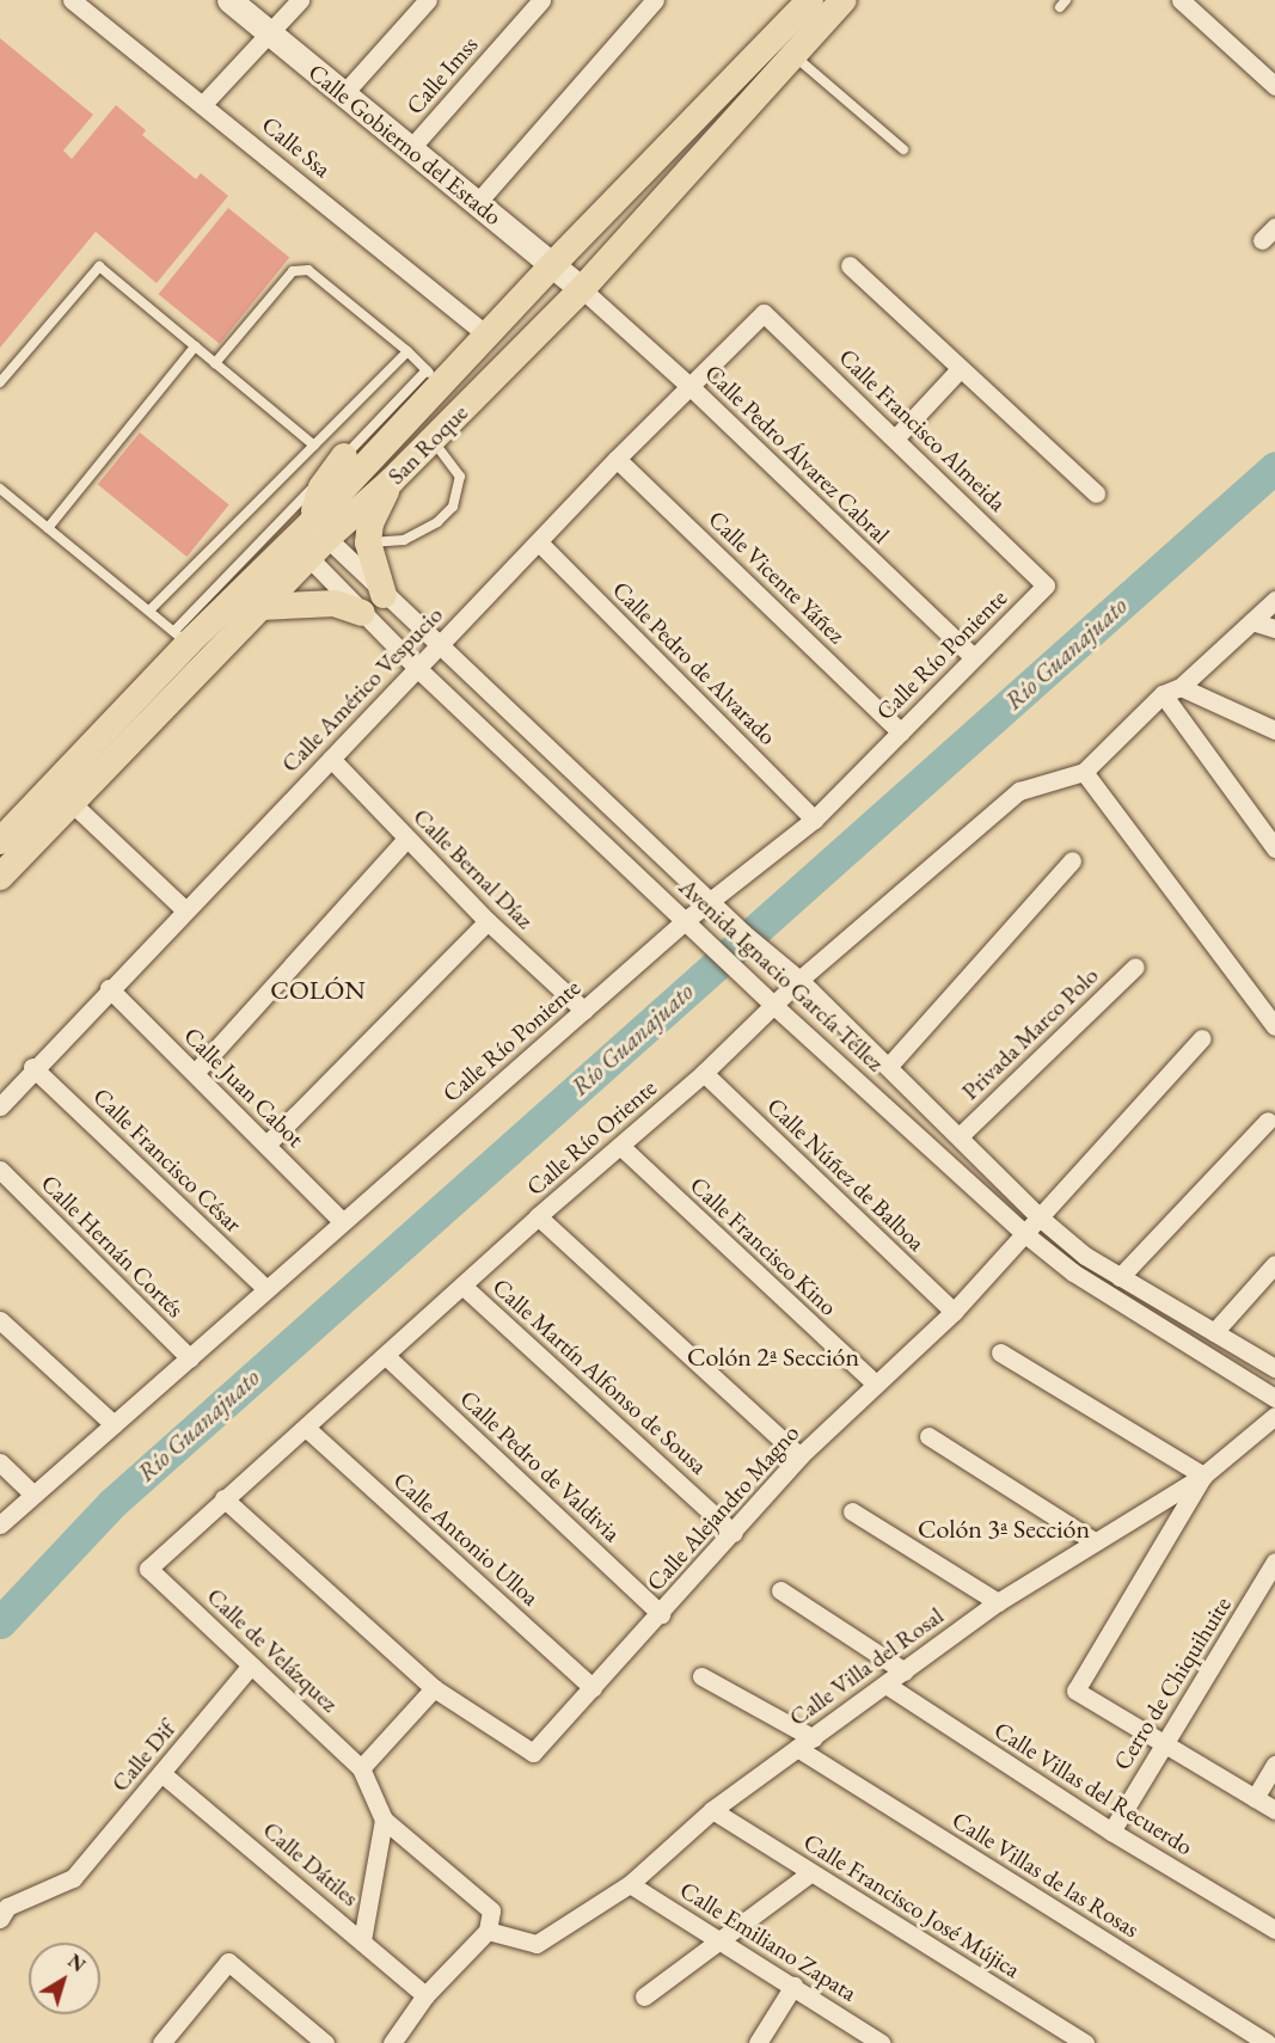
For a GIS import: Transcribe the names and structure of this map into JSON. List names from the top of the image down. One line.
{"streets":{"main road":["San Roque"],"street":["Calle Imss","Calle Gobierno del Estado","Calle Ssa","Calle Francisco Almeida","Calle Pedro Álvarez Cabral","Calle Vicente Yáñez","Calle Río Poniente","Calle Pedro de Alvarado","Calle Américo Vespucio","Calle Bernal Díaz","Avenida Ignacio García Téllez","Privada Marco Polo","Calle Juan Cabot","Calle Río Oriente","Calle Francisco César","Calle Núñez de Balboa","Calle Hernán Cortés","Calle Francisco Kino","Calle Martín Alfonso de Sousa","Calle Pedro de Valdivia","Calle Alejandro Magno","Calle Antonio Ulloa","Calle de Velázquez","Calle Villa del Rosal","Cerro de Chiquihuite","Calle Dif","Calle Villas del Recuerdo","Calle Dátiles","Calle Villas de las Rosas","Calle Francisco José Mújica","Calle Emiliano Zapata"]},"crossings":[["Calle Imss","Calle Gobierno del Estado"],["Calle Gobierno del Estado","San Roque"],["Calle Gobierno del Estado","Calle Pedro Álvarez Cabral"],["Calle Ssa","San Roque"],["Calle Francisco Almeida","Calle Río Poniente"],["Calle Francisco Almeida","Calle Américo Vespucio"],["San Roque","Calle Pedro Álvarez Cabral"],["San Roque","Avenida Ignacio García Téllez"],["Calle Pedro Álvarez Cabral","Calle Río Poniente"],["Calle Pedro Álvarez Cabral","Calle Américo Vespucio"],["Calle Vicente Yáñez","Calle Río Poniente"],["Calle Vicente Yáñez","Calle Américo Vespucio"],["Calle Río Poniente","Calle Pedro de Alvarado"],["Calle Río Poniente","Calle Bernal Díaz"],["Calle Río Poniente","Avenida Ignacio García Téllez"],["Calle Río Poniente","Calle Juan Cabot"],["Calle Río Poniente","Calle Francisco César"],["Calle Río Poniente","Calle Hernán Cortés"],["Calle Pedro de Alvarado","Calle Américo Vespucio"],["Calle Américo Vespucio","Calle Bernal Díaz"],["Calle Américo Vespucio","Avenida Ignacio García Téllez"],["Calle Américo Vespucio","Calle Juan Cabot"],["Calle Américo Vespucio","Calle Francisco César"],["Avenida Ignacio García Téllez","Privada Marco Polo"],["Avenida Ignacio García Téllez","Calle Río Oriente"],["Avenida Ignacio García Téllez","Calle Alejandro Magno"],["Calle Río Oriente","Calle Núñez de Balboa"],["Calle Río Oriente","Calle Francisco Kino"],["Calle Río Oriente","Calle Martín Alfonso de Sousa"],["Calle Río Oriente","Calle Pedro de Valdivia"],["Calle Río Oriente","Calle Alejandro Magno"],["Calle Río Oriente","Calle Antonio Ulloa"],["Calle Río Oriente","Calle de Velázquez"],["Calle Núñez de Balboa","Calle Alejandro Magno"],["Calle Francisco Kino","Calle Alejandro Magno"],["Calle Martín Alfonso de Sousa","Calle Alejandro Magno"],["Calle Pedro de Valdivia","Calle Alejandro Magno"],["Calle Alejandro Magno","Calle Antonio Ulloa"],["Calle de Velázquez","Calle Dif"],["Calle Villa del Rosal","Calle Villas del Recuerdo"],["Calle Villa del Rosal","Calle Villas de las Rosas"],["Calle Villa del Rosal","Calle Francisco José Mújica"],["Calle Villa del Rosal","Calle Emiliano Zapata"],["Cerro de Chiquihuite","Calle Villas del Recuerdo"],["Calle Dif","Calle Dátiles"]],"districts":["COLÓN","Colón 2ª Sección","Colón 3ª Sección"],"water":["Río Guanajuato"],"north":"top right"}
